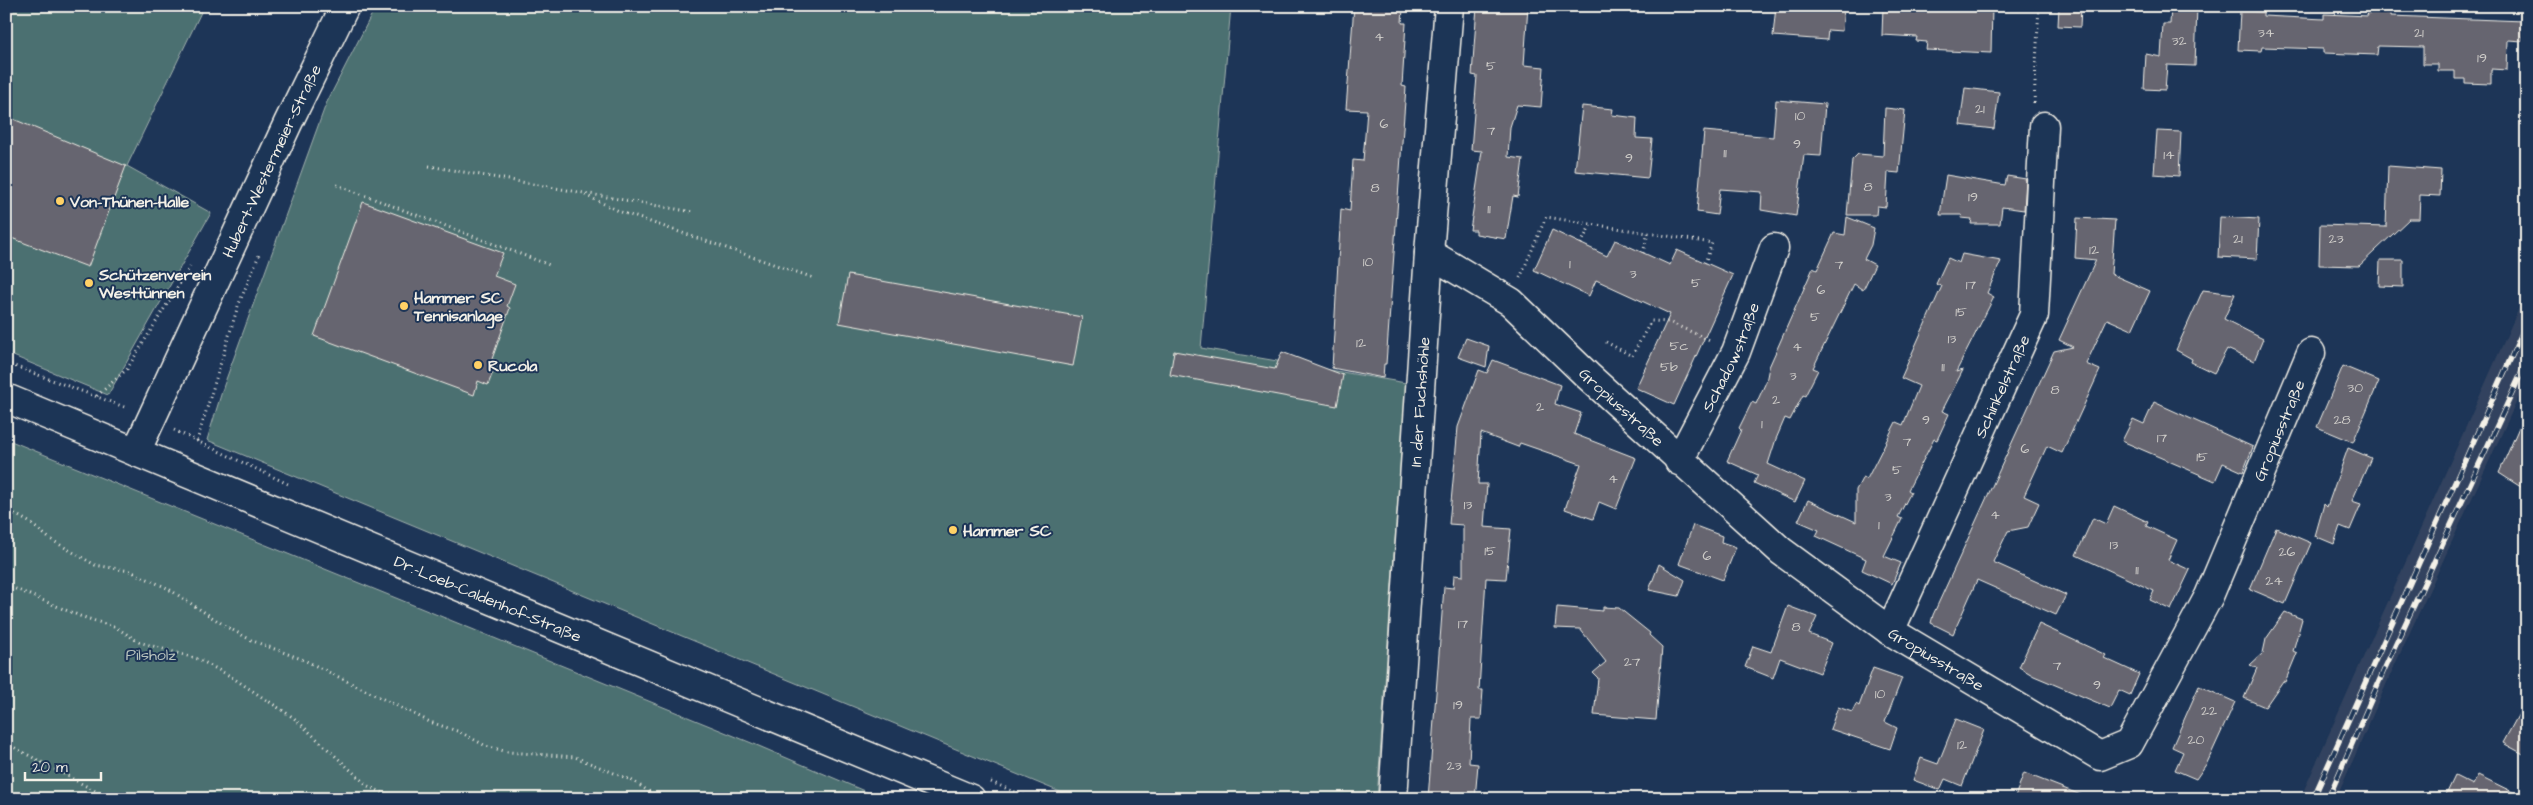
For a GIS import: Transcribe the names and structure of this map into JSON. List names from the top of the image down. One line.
{"streets":{"street":["Hubert-Westermeier-Straße","Schadowstraße","Schinkelstraße","In der Fuchshöhle","Gropiusstraße","Dr.-Loeb-Caldenhof-Straße"]},"crossings":[["Hubert-Westermeier-Straße","Dr.-Loeb-Caldenhof-Straße"],["Schadowstraße","Gropiusstraße"],["Schinkelstraße","Gropiusstraße"],["In der Fuchshöhle","Gropiusstraße"]],"parks":["Pilsholz"],"places":["Von-Thünen-Halle","Schützenverein Westtünnen","Hammer SC Tennisanlage","Rucola","Hammer SC"],"house_numbers":["34","21","4","32","19","5","21","10","6","7","9","11","14","9","8","8","19","11","21","23","12","10","1","7","3","5","17","6","15","5","13","12","5c","4","5b","11","3","30","8","2","2","9","28","1","17","7","6","15","5","4","3","13","4","1","13","15","26","6","11","24","17","8","27","7","9","10","19","22","20","12","23"],"scale_bar":"20 m"}
